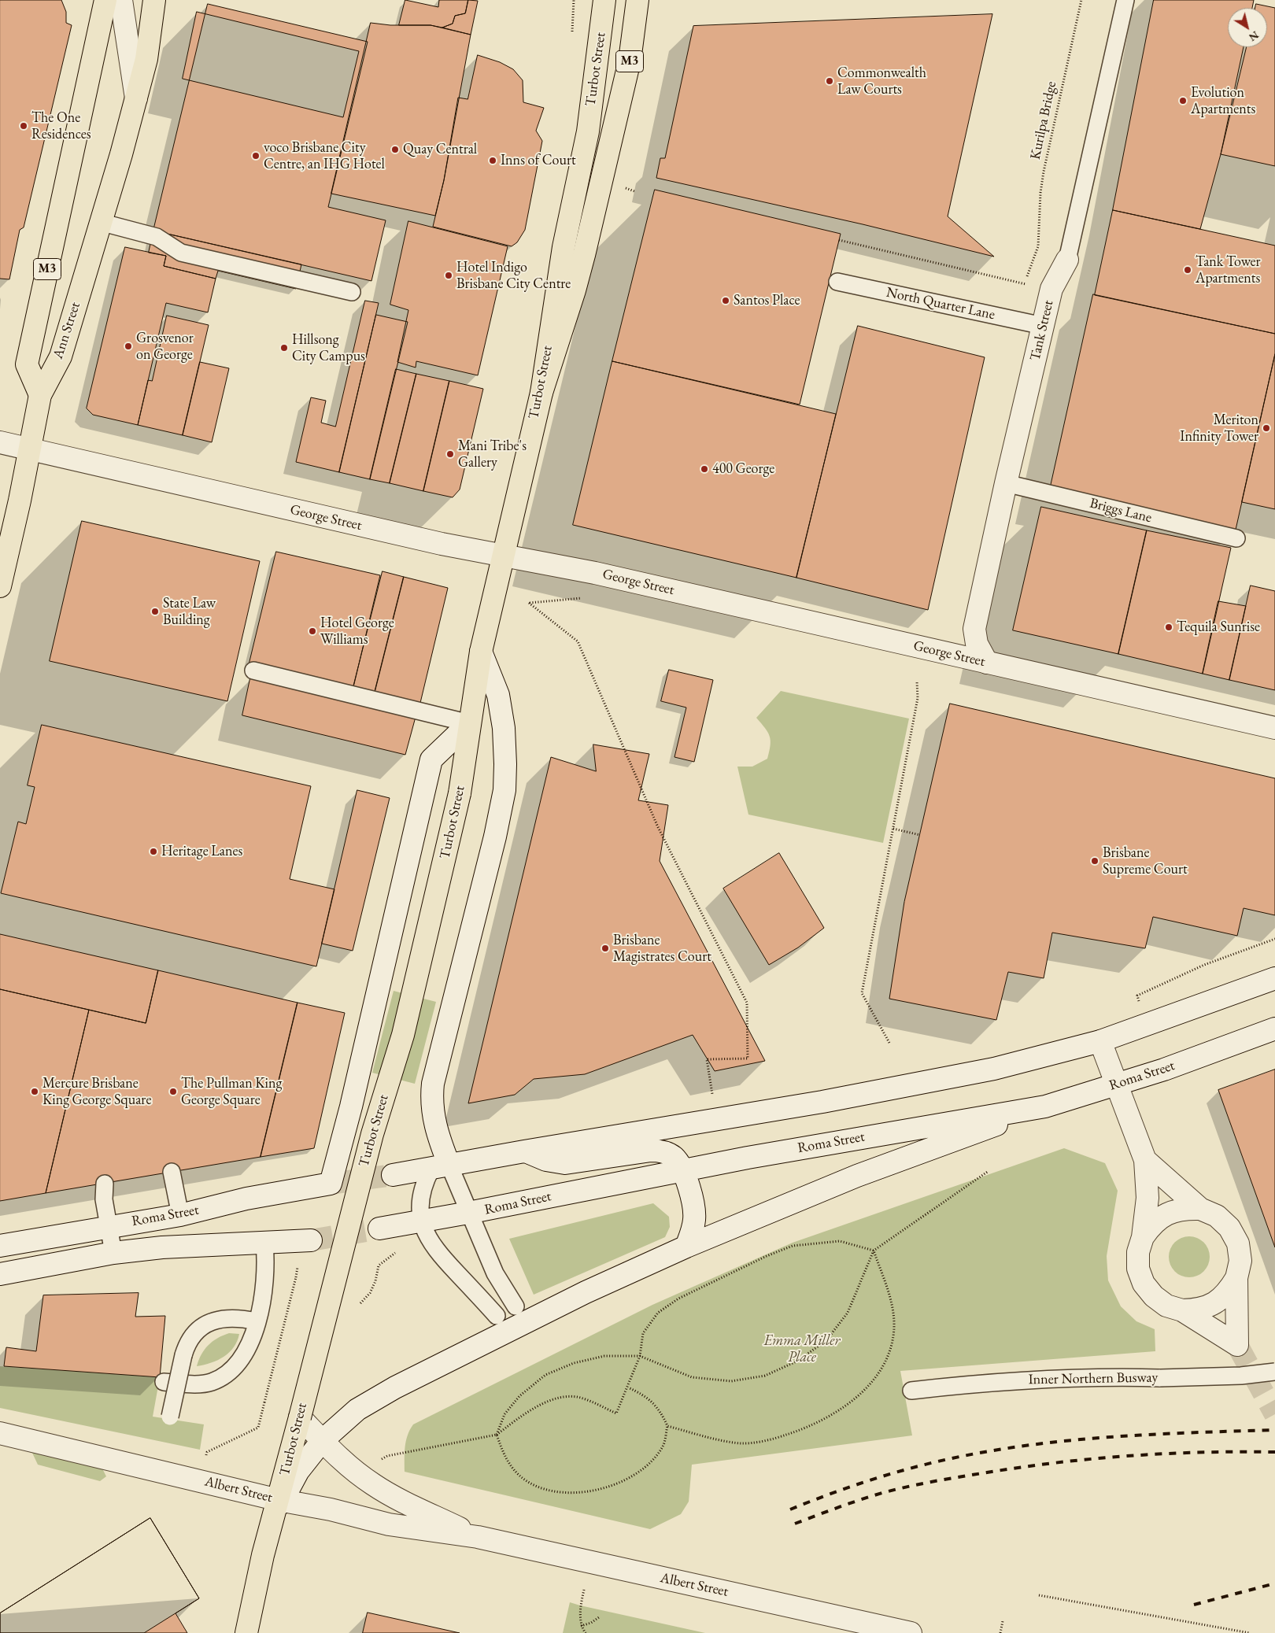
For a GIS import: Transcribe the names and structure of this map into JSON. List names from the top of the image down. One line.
{"streets":{"main road":["M3","Turbot Street","Ann Street","Tank Street","George Street","Roma Street","Albert Street"],"lane":["North Quarter Lane","Briggs Lane","Inner Northern Busway"],"path":["Kurilpa Bridge"]},"crossings":[["M3","Turbot Street"],["M3","Ann Street"],["Turbot Street","George Street"],["Turbot Street","Roma Street"],["Turbot Street","Albert Street"],["North Quarter Lane","Tank Street"],["Ann Street","George Street"],["Tank Street","Briggs Lane"],["Tank Street","George Street"]],"parks":["Emma Miller Place"],"places":["Commonwealth Law Courts","Evolution Apartments","The One Residences","Quay Central","voco Brisbane City Centre, an IHG Hotel","Inns of Court","Tank Tower Apartments","Hotel Indigo Brisbane City Centre","Santos Place","Grosvenor on George","Hillsong City Campus","Meriton Infinity Tower","Mani Tribe's Gallery","400 George","State Law Building","Tequila Sunrise","Hotel George Williams","Heritage Lanes","Brisbane Supreme Court","Brisbane Magistrates Court","Mercure Brisbane King George Square","The Pullman King George Square"],"north":"bottom right"}
